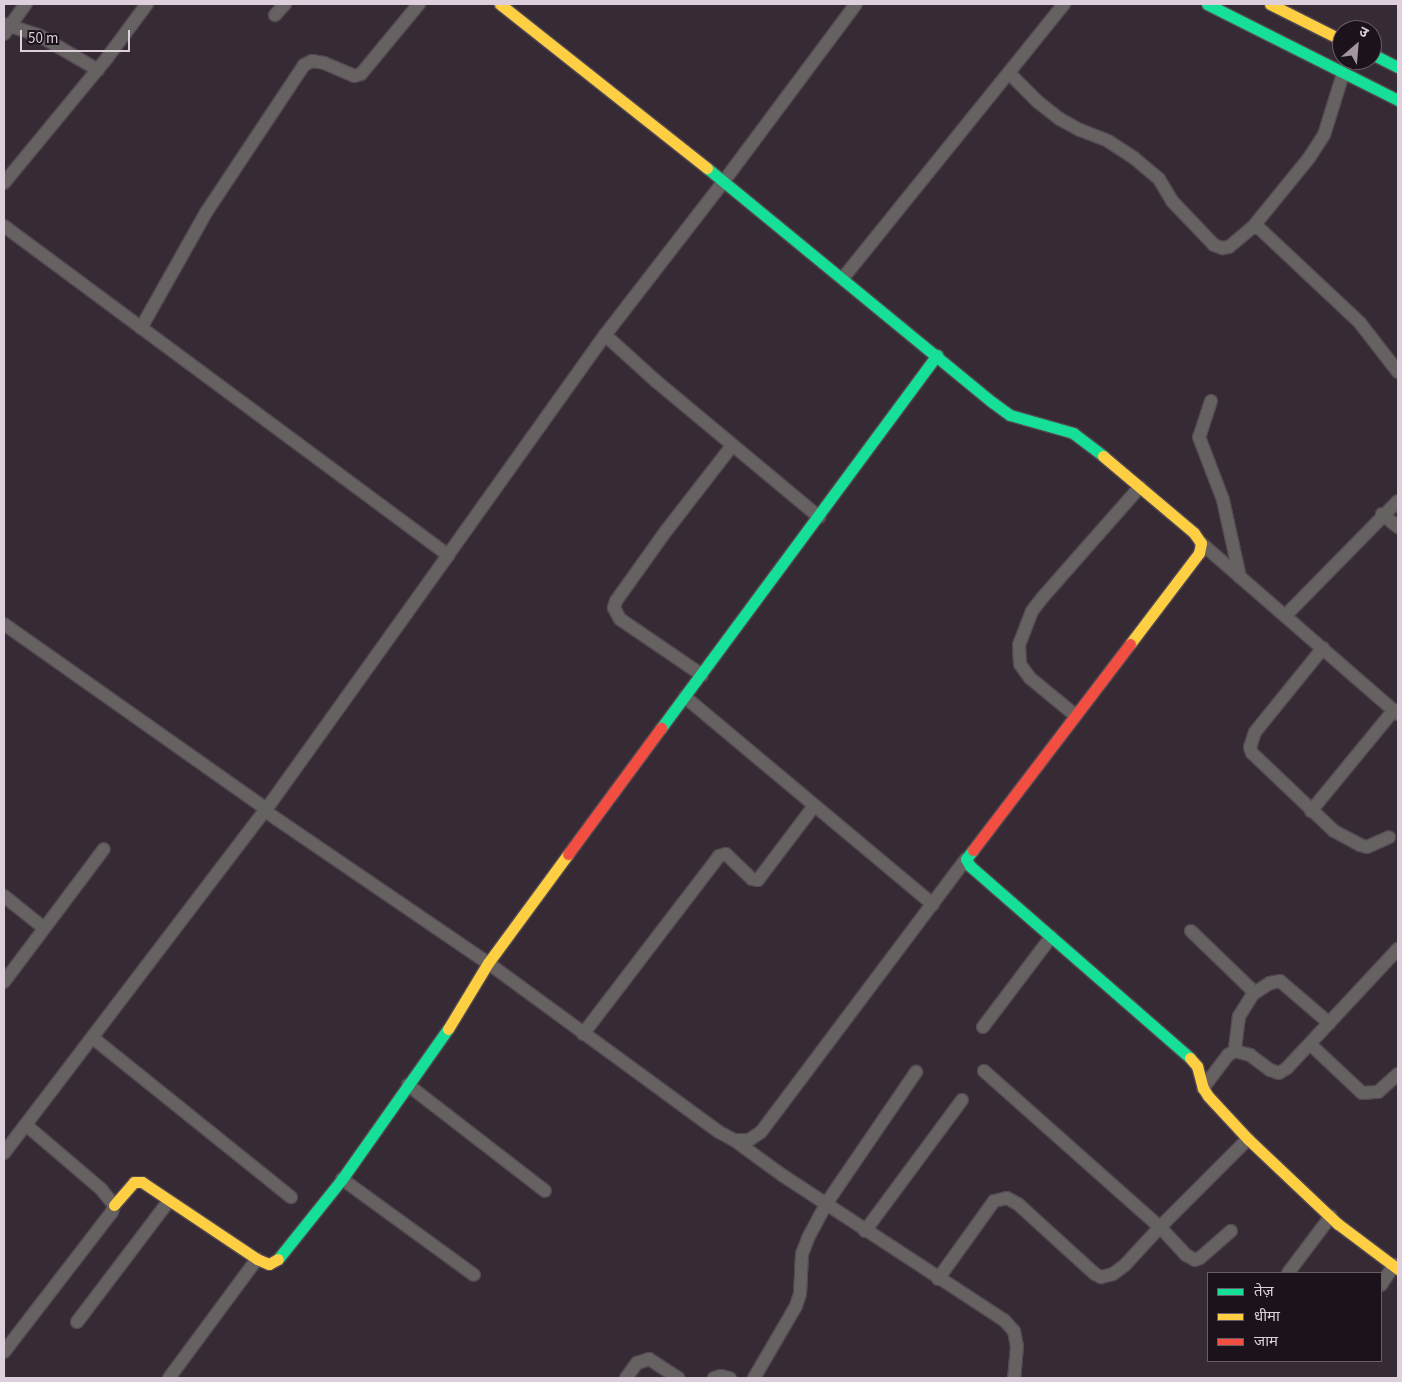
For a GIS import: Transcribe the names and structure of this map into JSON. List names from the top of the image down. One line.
{"legend":["तेज़","धीमा","जाम"],"scale_bar":"50 m","north":"top right"}
